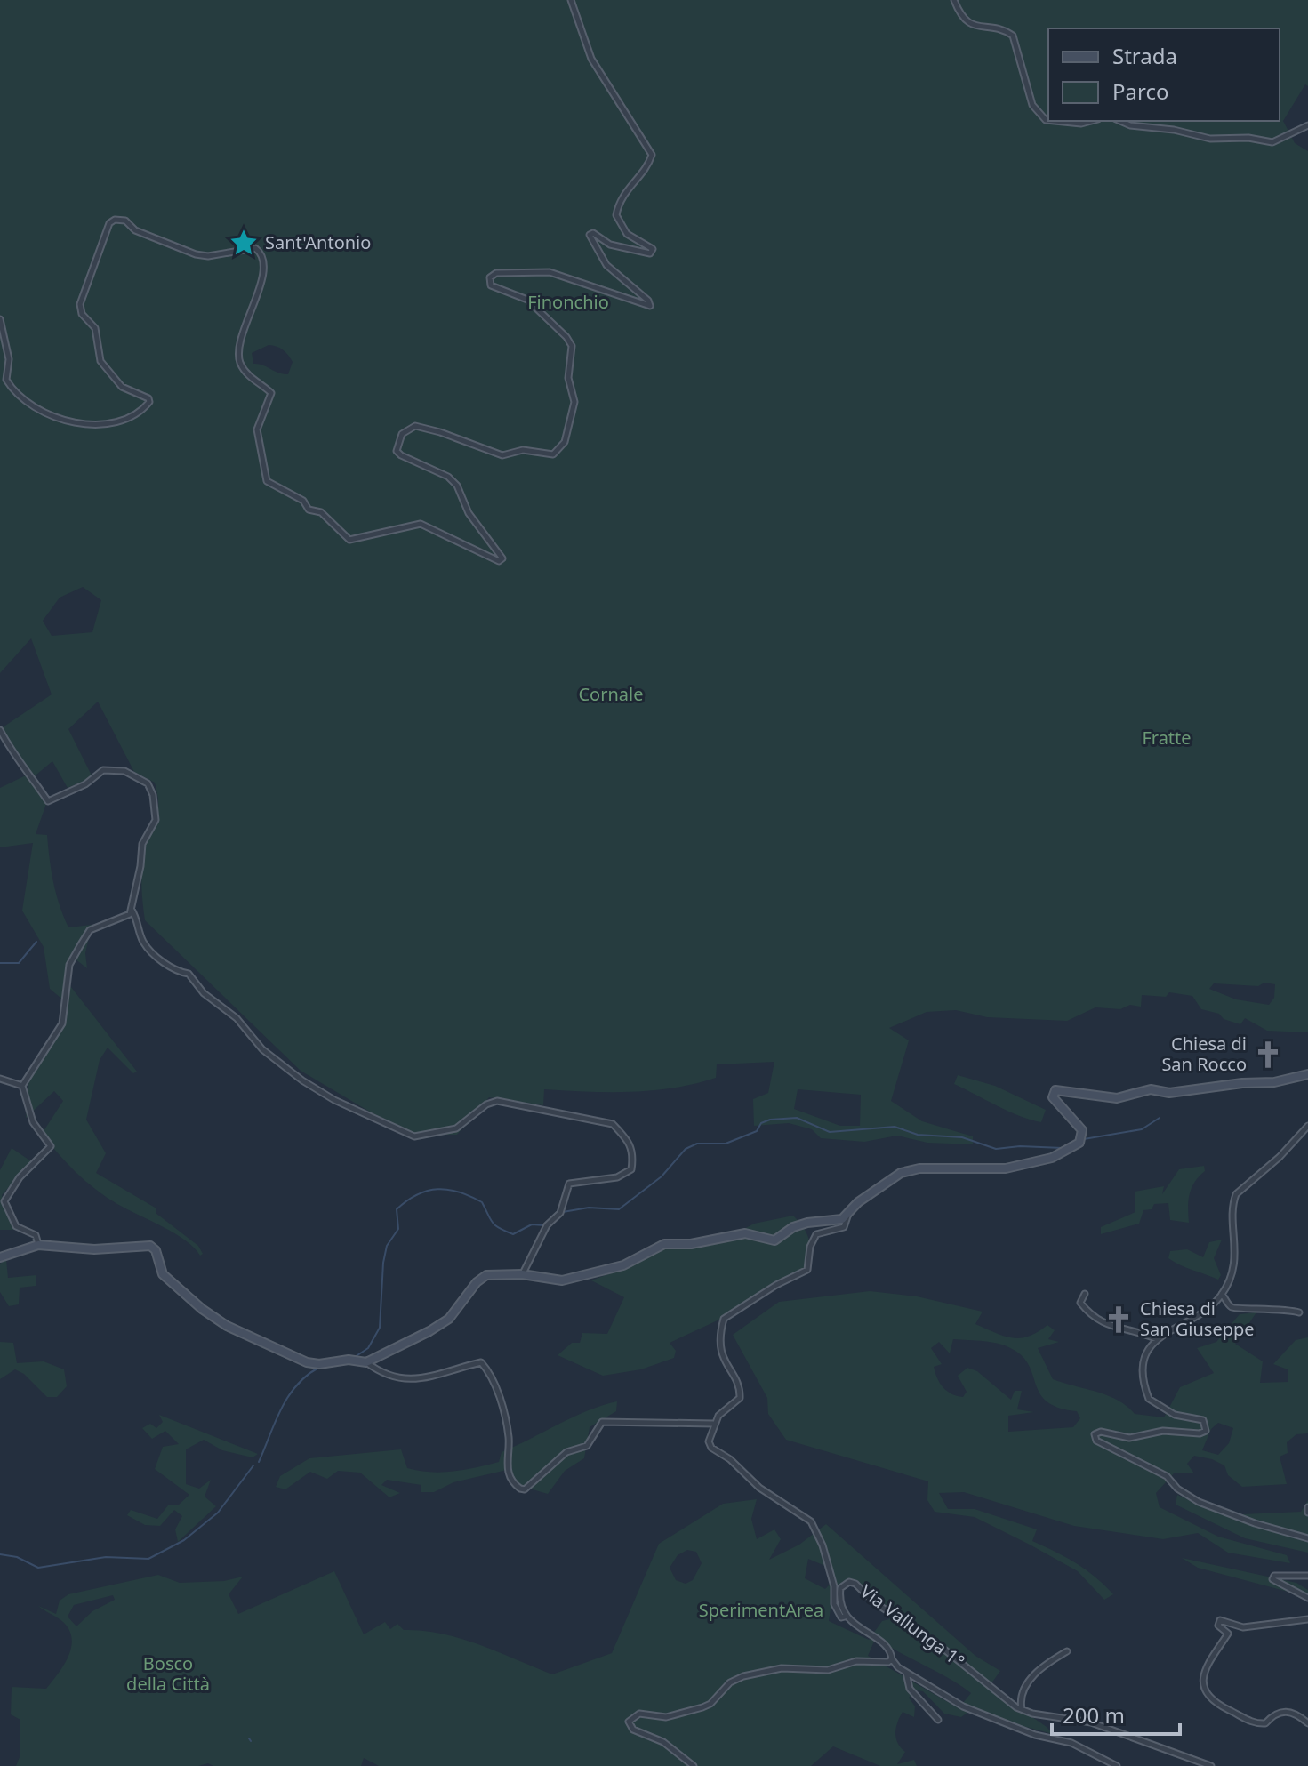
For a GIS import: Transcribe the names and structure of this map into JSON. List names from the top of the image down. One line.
{"streets":{"street":["Via Vallunga 1°"]},"parks":["Finonchio","Cornale","Fratte","SperimentArea","Bosco della Città"],"places":{"place":["Sant'Antonio"],"church":["Chiesa di San Rocco","Chiesa di San Giuseppe"]},"legend":["Strada","Parco"],"scale_bar":"200 m"}
